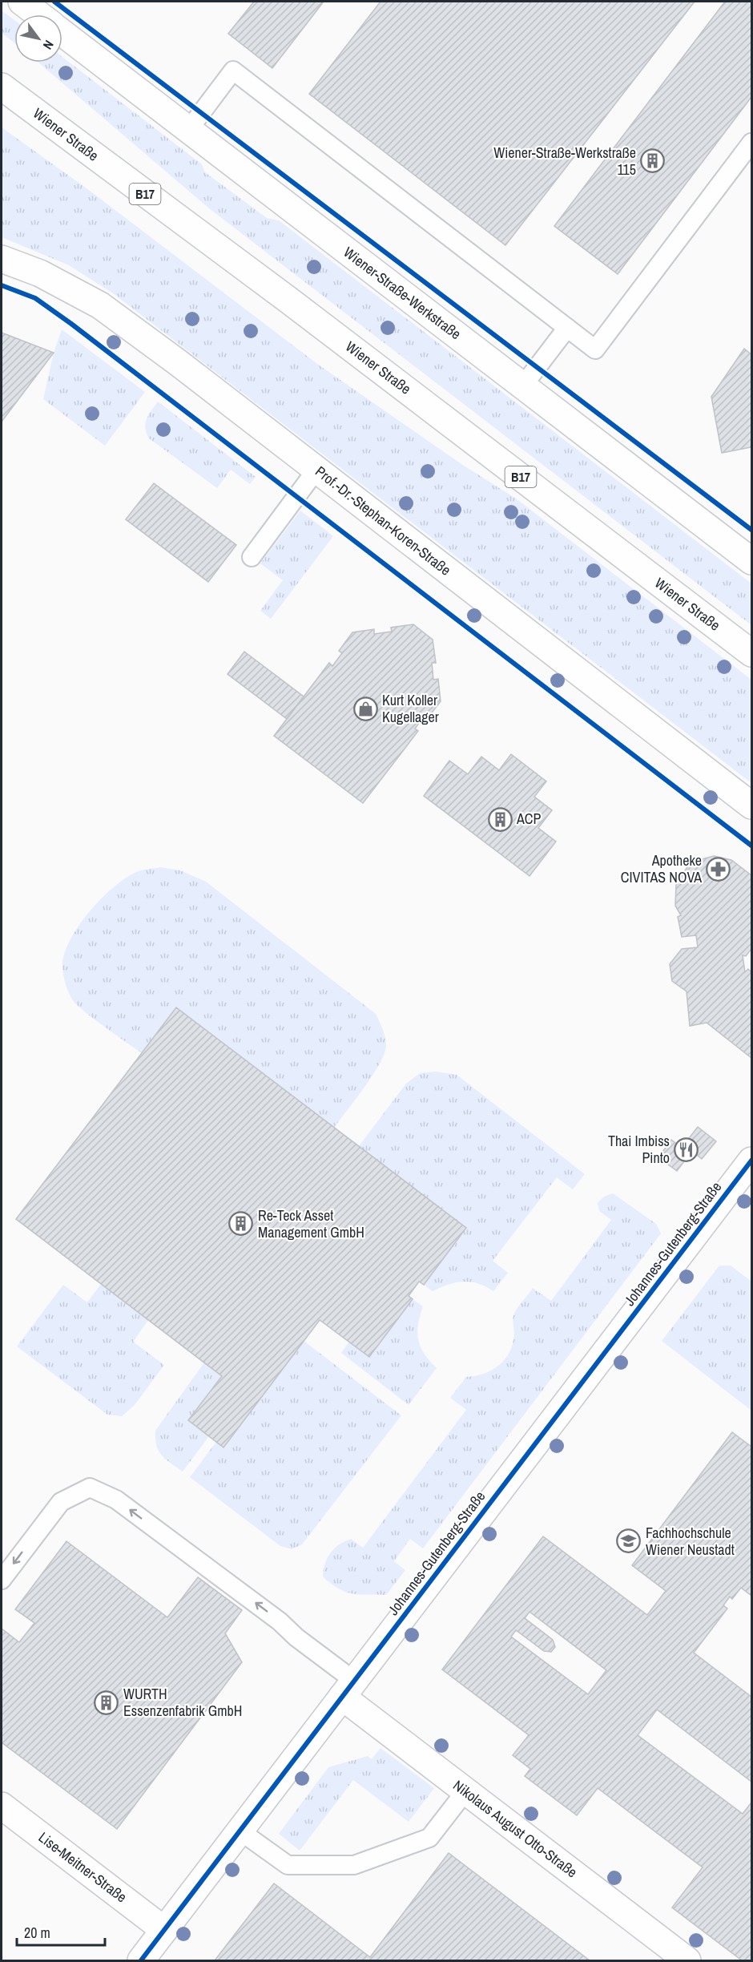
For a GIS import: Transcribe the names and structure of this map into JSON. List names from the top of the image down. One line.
{"streets":{"street":["Wiener Straße","B17","Wiener-Straße-Werkstraße","Prof.-Dr.-Stephan-Koren-Straße","Johannes-Gutenberg-Straße","Nikolaus August Otto-Straße","Lise-Meitner-Straße"]},"crossings":[["Johannes-Gutenberg-Straße","Nikolaus August Otto-Straße"],["Johannes-Gutenberg-Straße","Lise-Meitner-Straße"]],"places":{"building":["Wiener-Straße-Werkstraße 115","ACP","Re-Teck Asset Management GmbH","WURTH Essenzenfabrik GmbH"],"shop":["Kurt Koller Kugellager"],"pharmacy":["Apotheke CIVITAS NOVA"],"restaurant":["Thai Imbiss Pinto"],"school or university":["Fachhochschule Wiener Neustadt"]},"scale_bar":"20 m","north":"bottom right"}
